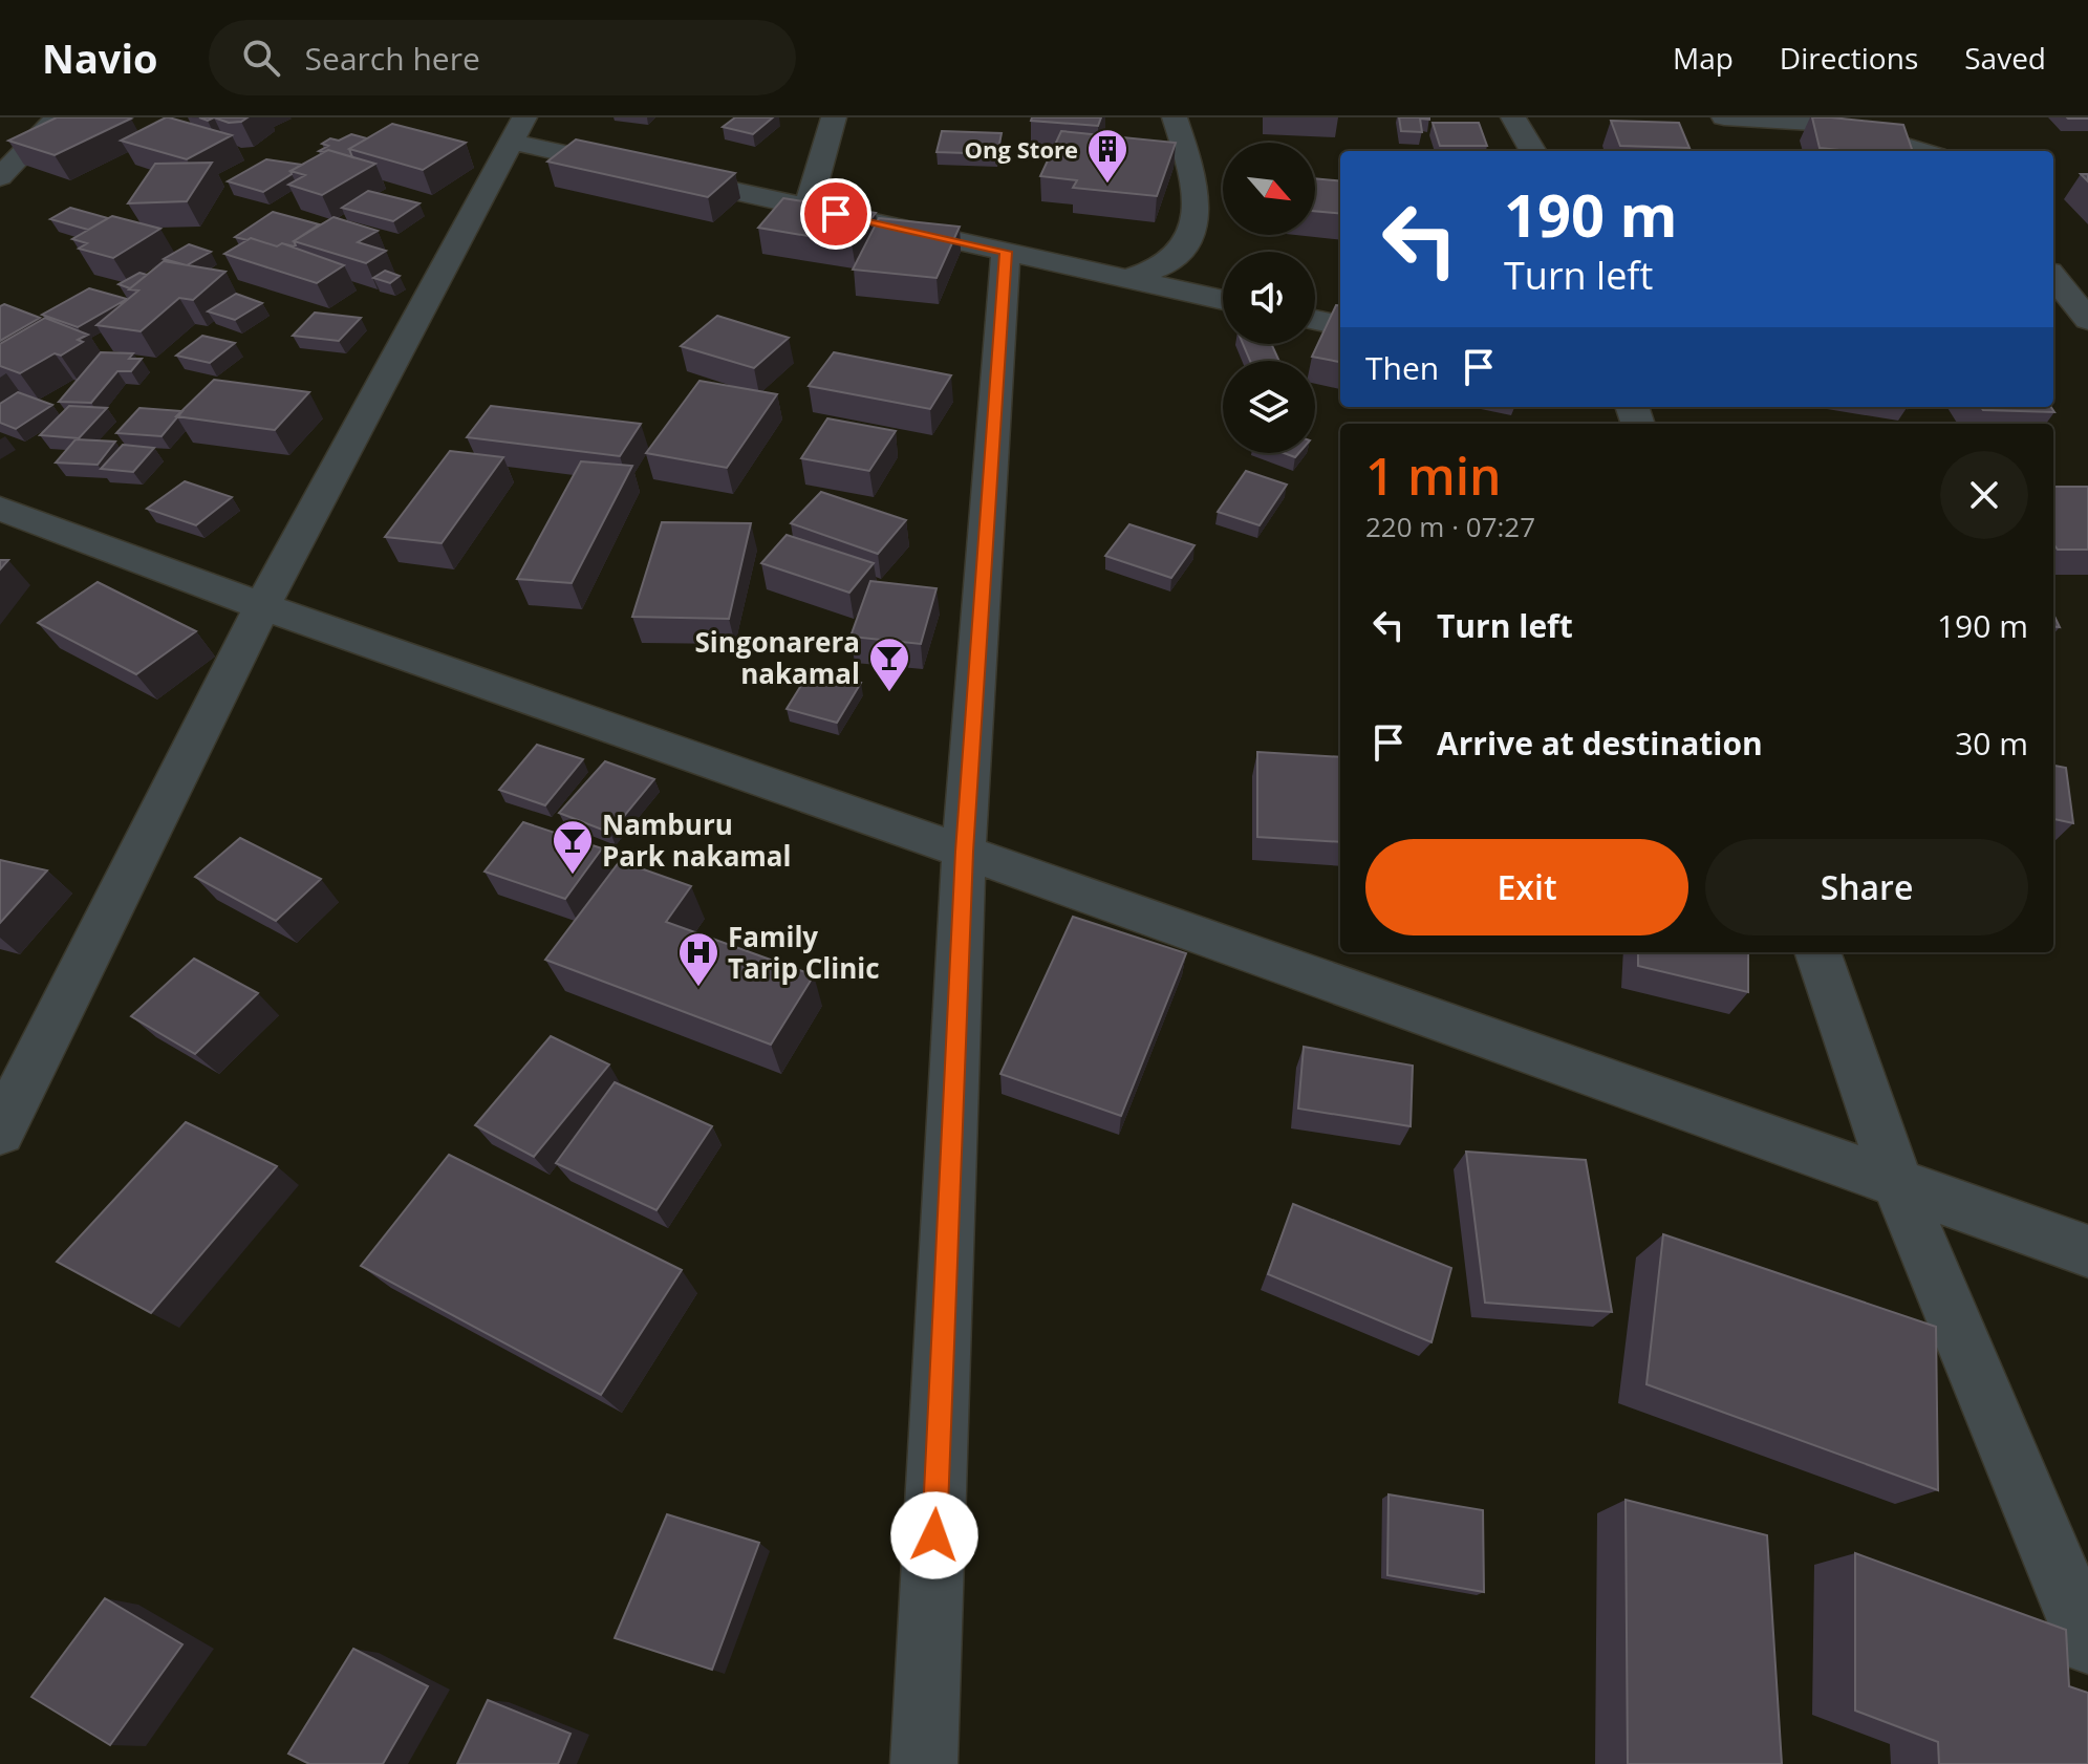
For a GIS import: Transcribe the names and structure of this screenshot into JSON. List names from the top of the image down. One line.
{"places":{"building":["Ong Store"],"bar":["Singonarera nakamal","Namburu Park nakamal"],"hospital":["Family Tarip Clinic"]},"north":"bottom right","page":{"header":"Navio","search":"Search here","nav":["Map","Directions","Saved"],"turn":["190 m","Turn left"],"then":"Then","heading":["1 min","220 m · 07:27"],"list":[{"name":"Turn left","value":"190 m"},{"name":"Arrive at destination","value":"30 m"}],"buttons":["Exit","Share"]}}
